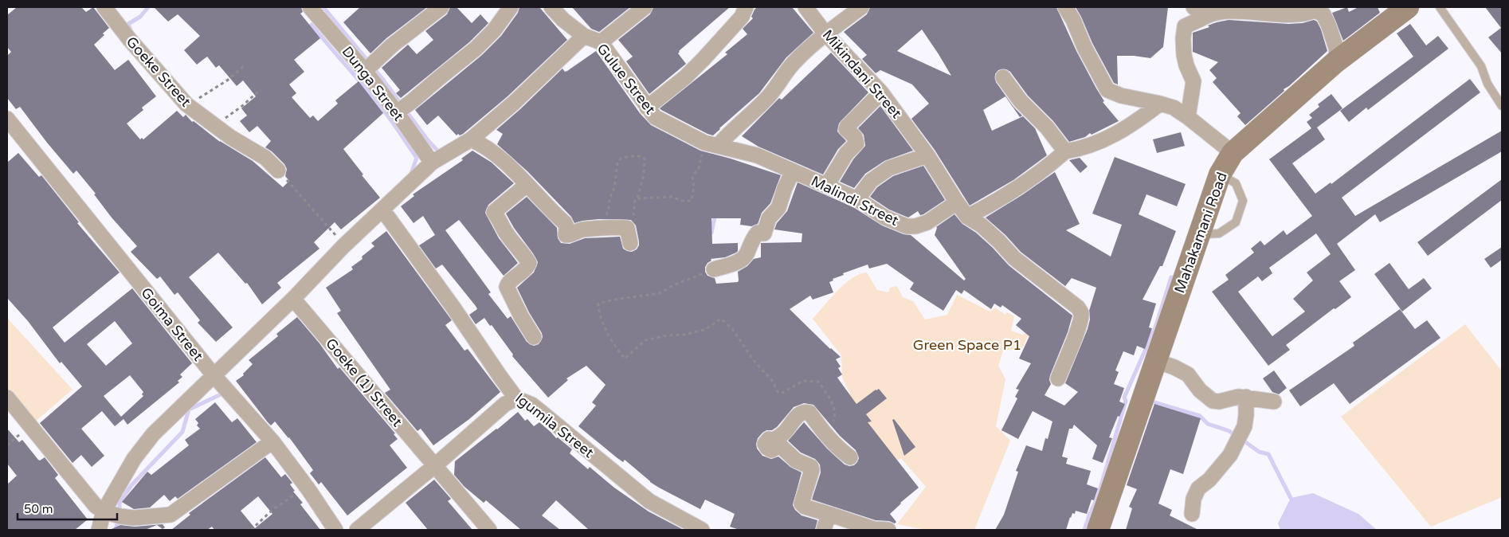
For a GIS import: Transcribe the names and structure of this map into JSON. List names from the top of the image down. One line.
{"streets":{"street":["Goeke Street","Mikindani Street","Gulue Street","Dunga Street","Malindi Street","Mahakamani Road","Goima Street","Goeke (1) Street","Igumila Street"]},"crossings":[["Mikindani Street","Malindi Street"],["Gulue Street","Malindi Street"]],"parks":["Green Space P1"],"scale_bar":"50 m"}
